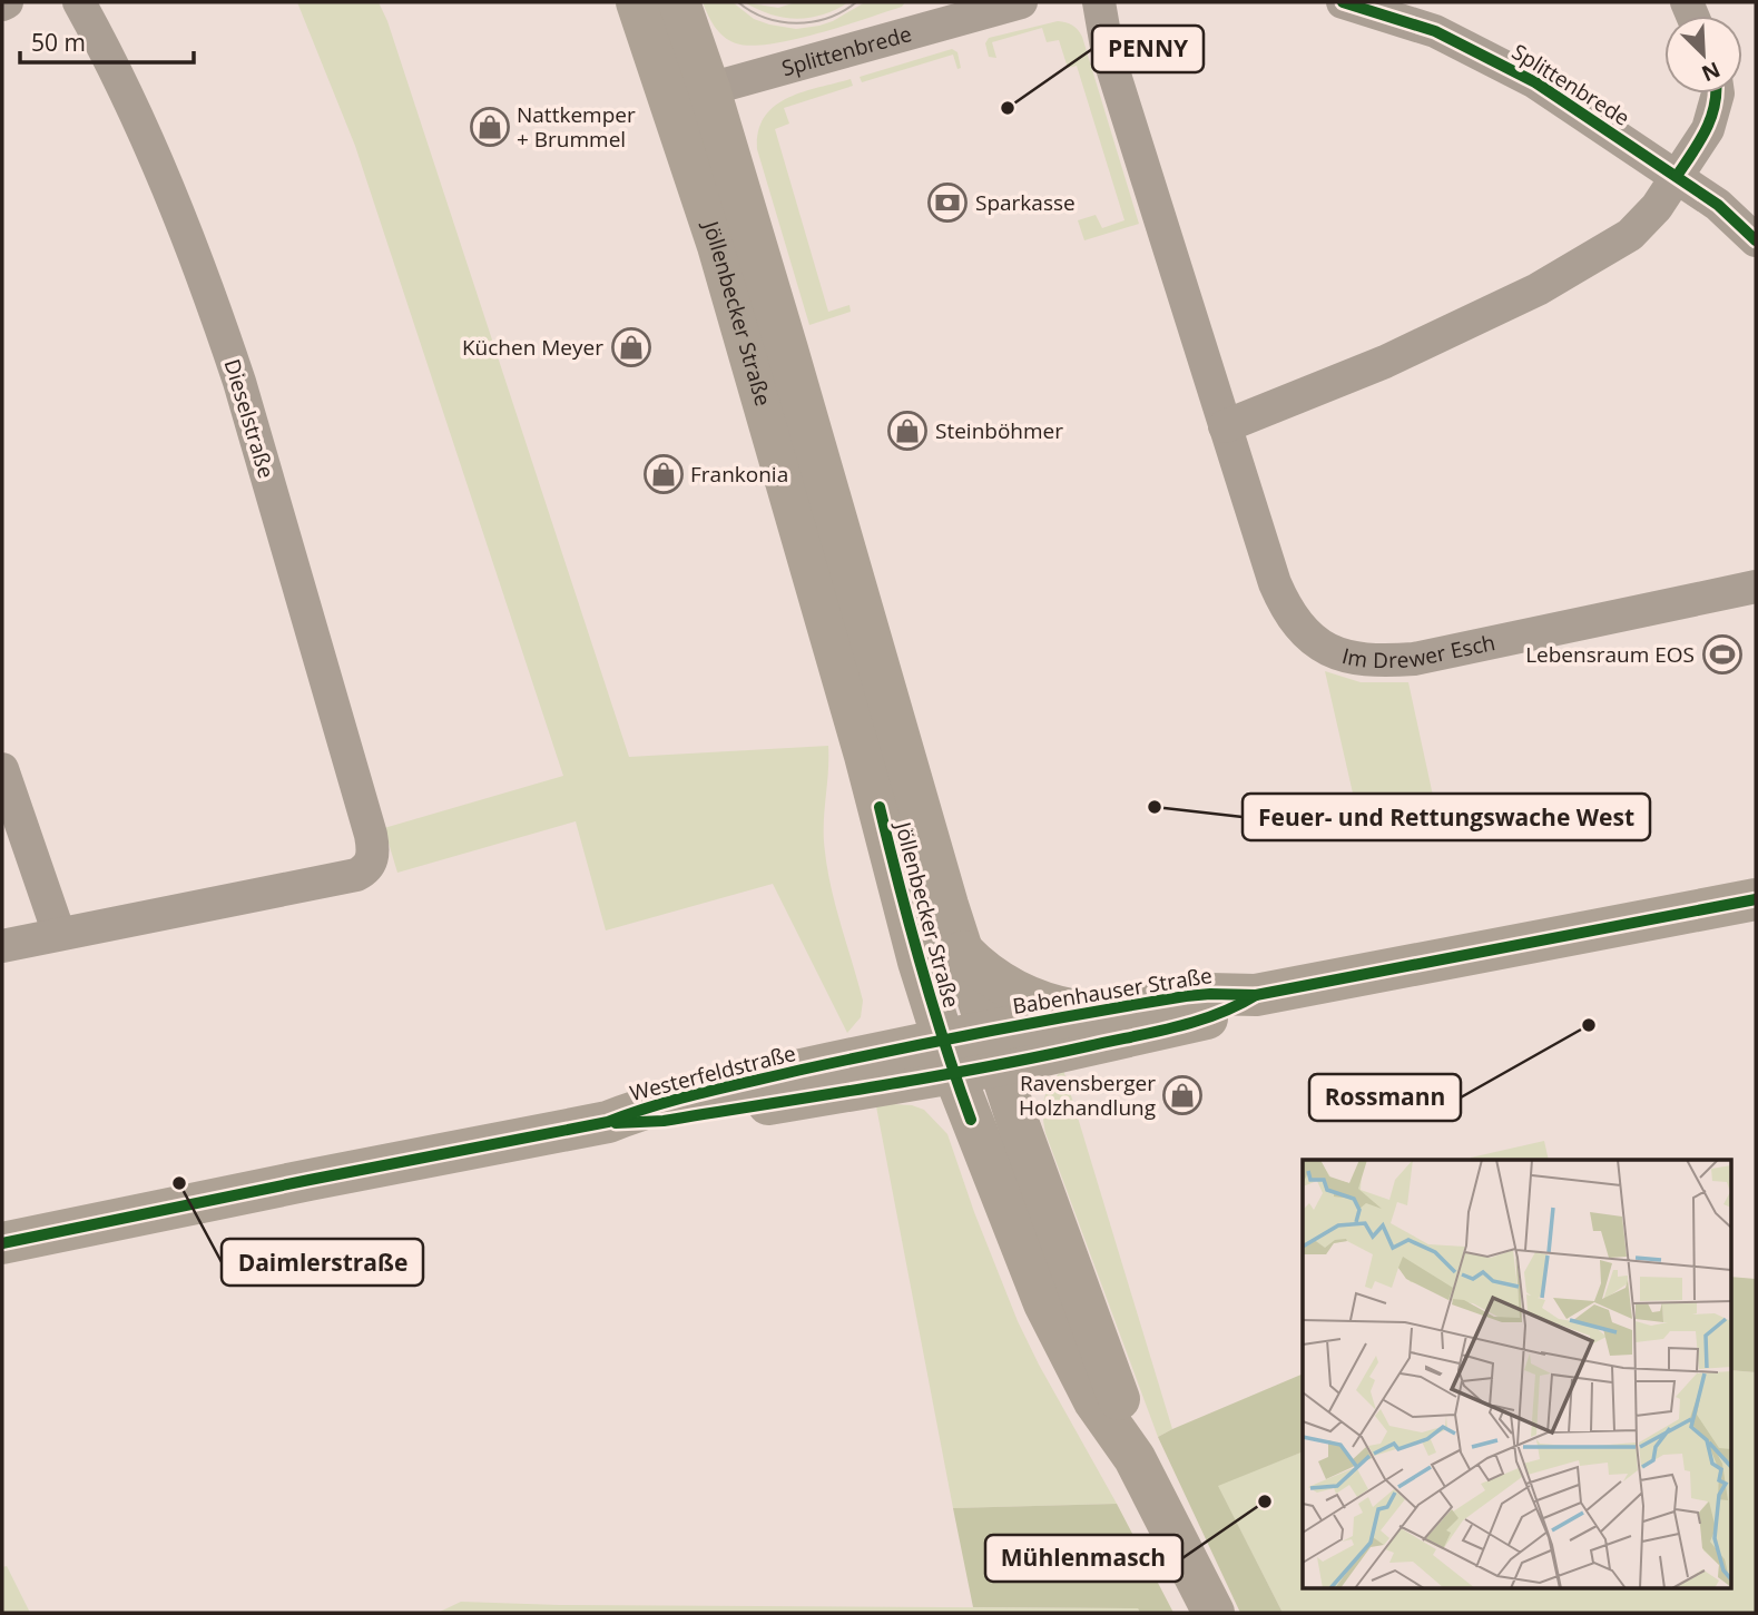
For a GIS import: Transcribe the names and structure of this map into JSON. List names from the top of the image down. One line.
{"streets":{"main road":["Jöllenbecker Straße","Babenhauser Straße","Westerfeldstraße"],"street":["Splittenbrede","Dieselstraße","Im Drewer Esch"]},"crossings":[["Splittenbrede","Jöllenbecker Straße"],["Jöllenbecker Straße","Babenhauser Straße"],["Jöllenbecker Straße","Westerfeldstraße"]],"places":{"other":["PENNY","Feuer- und Rettungswache West","Rossmann","Daimlerstraße","Mühlenmasch"],"shop":["Nattkemper + Brummel","Küchen Meyer","Steinböhmer","Frankonia","Ravensberger Holzhandlung"],"bank":["Sparkasse"],"sports":["Lebensraum EOS"]},"scale_bar":"50 m","north":"bottom right"}
